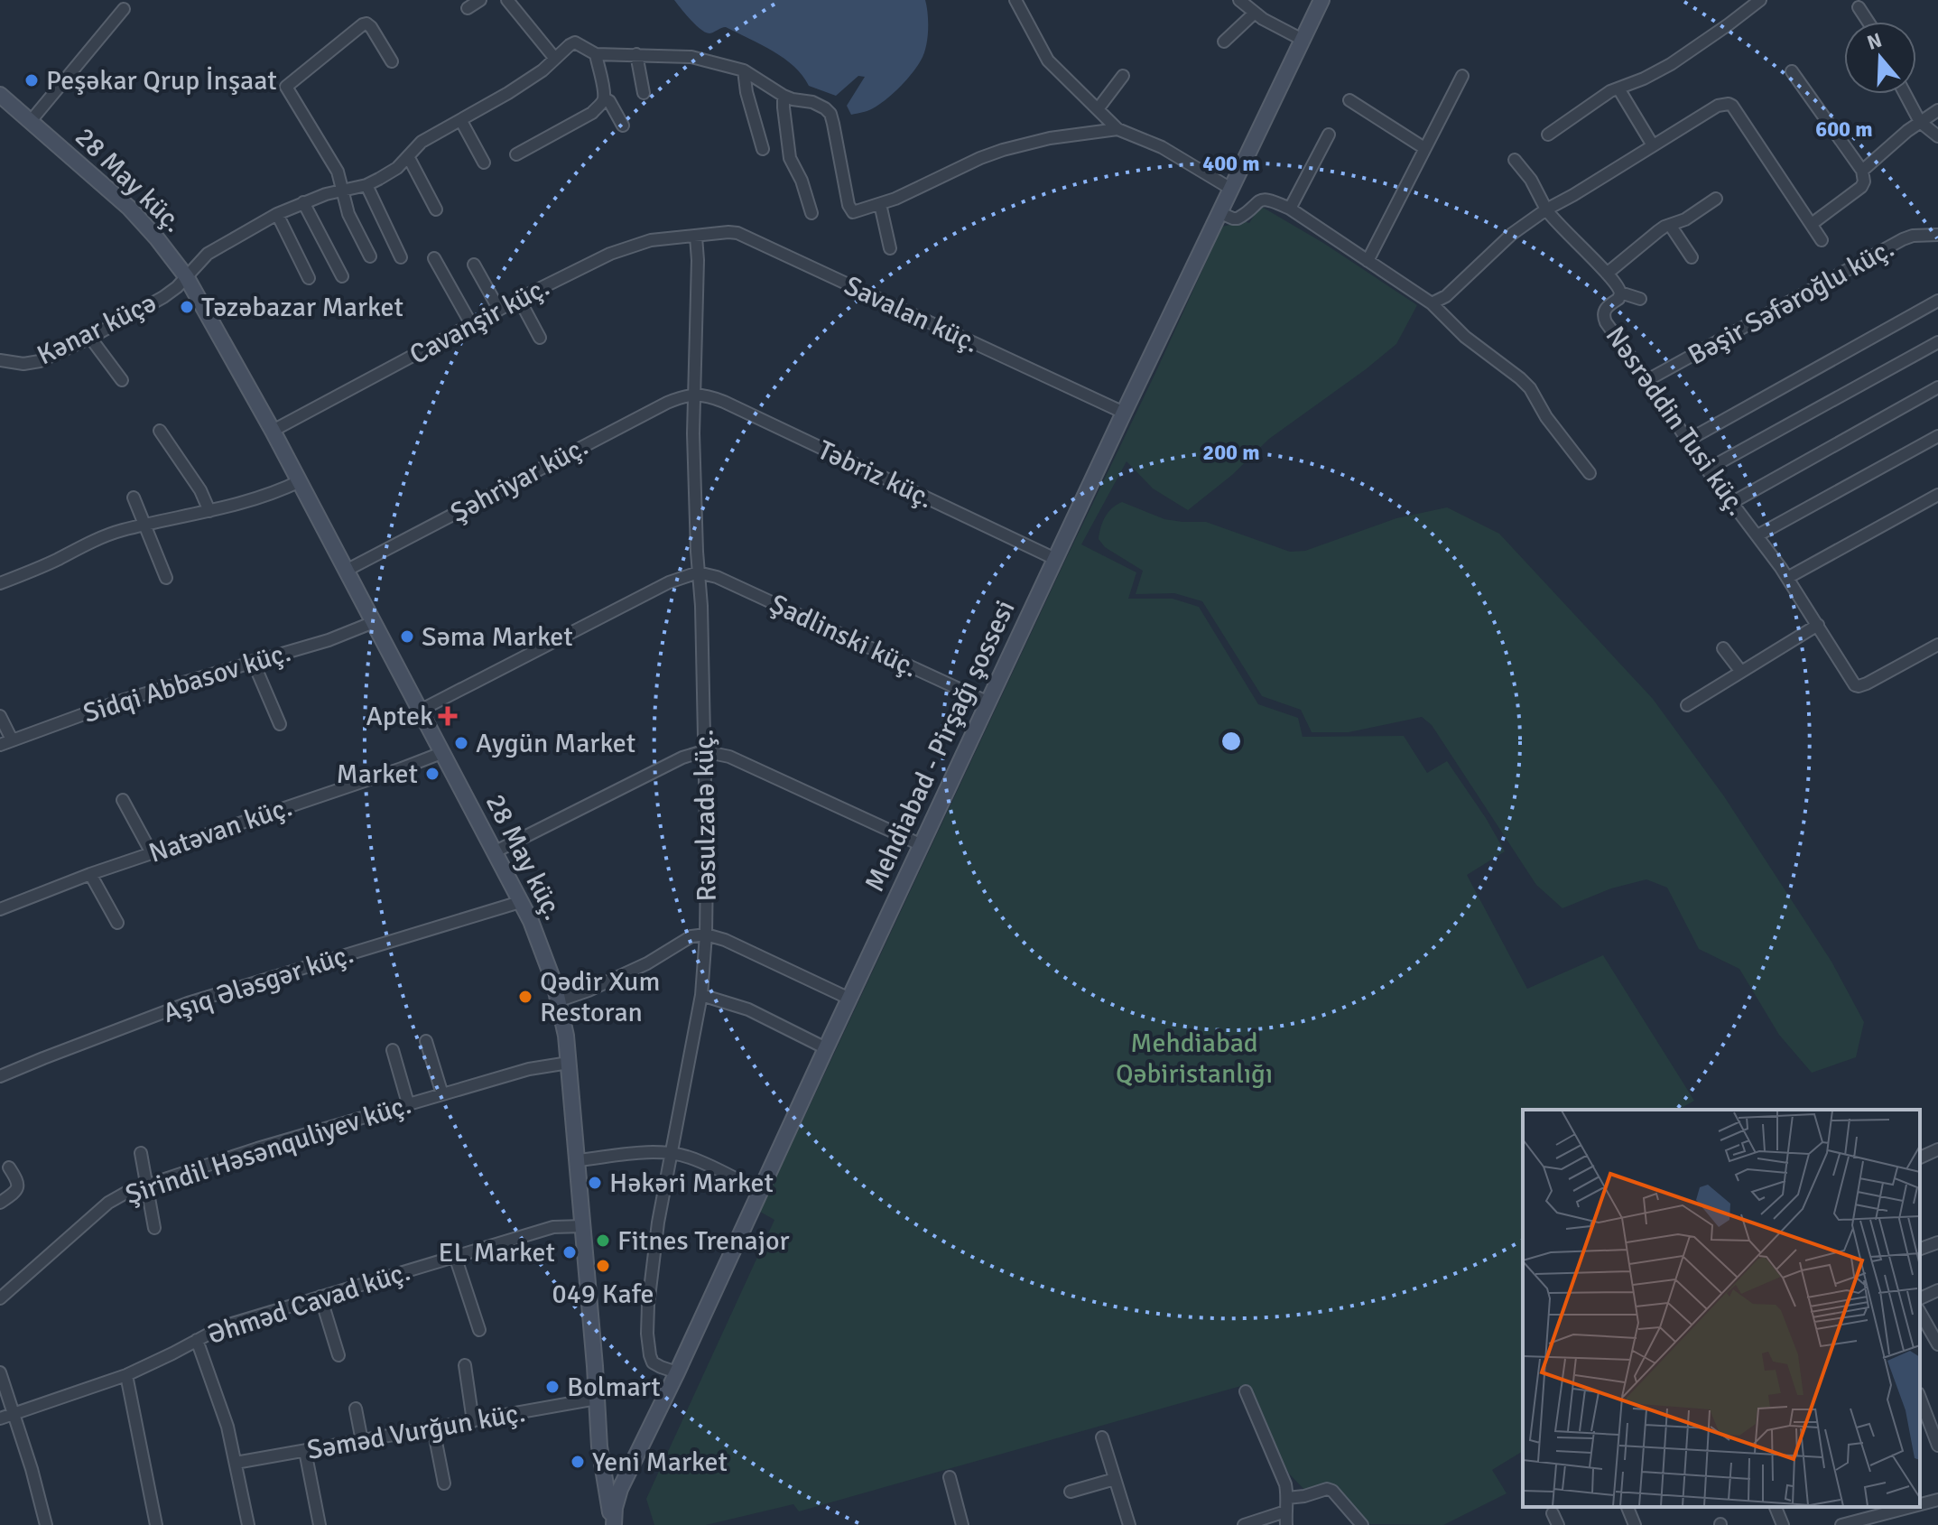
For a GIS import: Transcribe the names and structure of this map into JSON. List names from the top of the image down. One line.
{"streets":{"main road":["28 May küç.","Mehdiabad - Pirşağı şossesi"],"street":["Bəşir Səfəroğlu küç.","Savalan küç.","Cavanşir küç.","Kənar küçə","Nəsrəddin Tusi küç.","Təbriz küç.","Şəhriyar küç.","Şadlinski küç.","Sidqi Abbasov küç.","Rəsulzadə küç.","Natəvan küç.","Aşıq Ələsgər küç.","Şirindil Həsənquliyev küç.","Əhməd Cavad küç.","Səməd Vurğun küç."]},"crossings":[["28 May küç.","Cavanşir küç."],["28 May küç.","Kənar küçə"],["28 May küç.","Şəhriyar küç."],["28 May küç.","Sidqi Abbasov küç."],["28 May küç.","Mehdiabad - Pirşağı şossesi"],["28 May küç.","Natəvan küç."],["28 May küç.","Aşıq Ələsgər küç."],["28 May küç.","Şirindil Həsənquliyev küç."],["28 May küç.","Əhməd Cavad küç."],["28 May küç.","Səməd Vurğun küç."],["Bəşir Səfəroğlu küç.","Nəsrəddin Tusi küç."],["Savalan küç.","Cavanşir küç."],["Savalan küç.","Mehdiabad - Pirşağı şossesi"],["Savalan küç.","Rəsulzadə küç."],["Cavanşir küç.","Rəsulzadə küç."],["Təbriz küç.","Şəhriyar küç."],["Təbriz küç.","Mehdiabad - Pirşağı şossesi"],["Təbriz küç.","Rəsulzadə küç."],["Şəhriyar küç.","Rəsulzadə küç."],["Şadlinski küç.","Mehdiabad - Pirşağı şossesi"],["Şadlinski küç.","Rəsulzadə küç."],["Mehdiabad - Pirşağı şossesi","Rəsulzadə küç."]],"parks":["Mehdiabad Qəbiristanlığı"],"places":{"other":["Peşəkar Qrup İnşaat","Təzəbazar Market","Səma Market","Aygün Market","Market","Qədir Xum Restoran","Həkəri Market","Fitnes Trenajor","EL Market","049 Kafe","Bolmart","Yeni Market"],"health":["Aptek"]},"north":"top","rings":["600 m","400 m","200 m"]}
